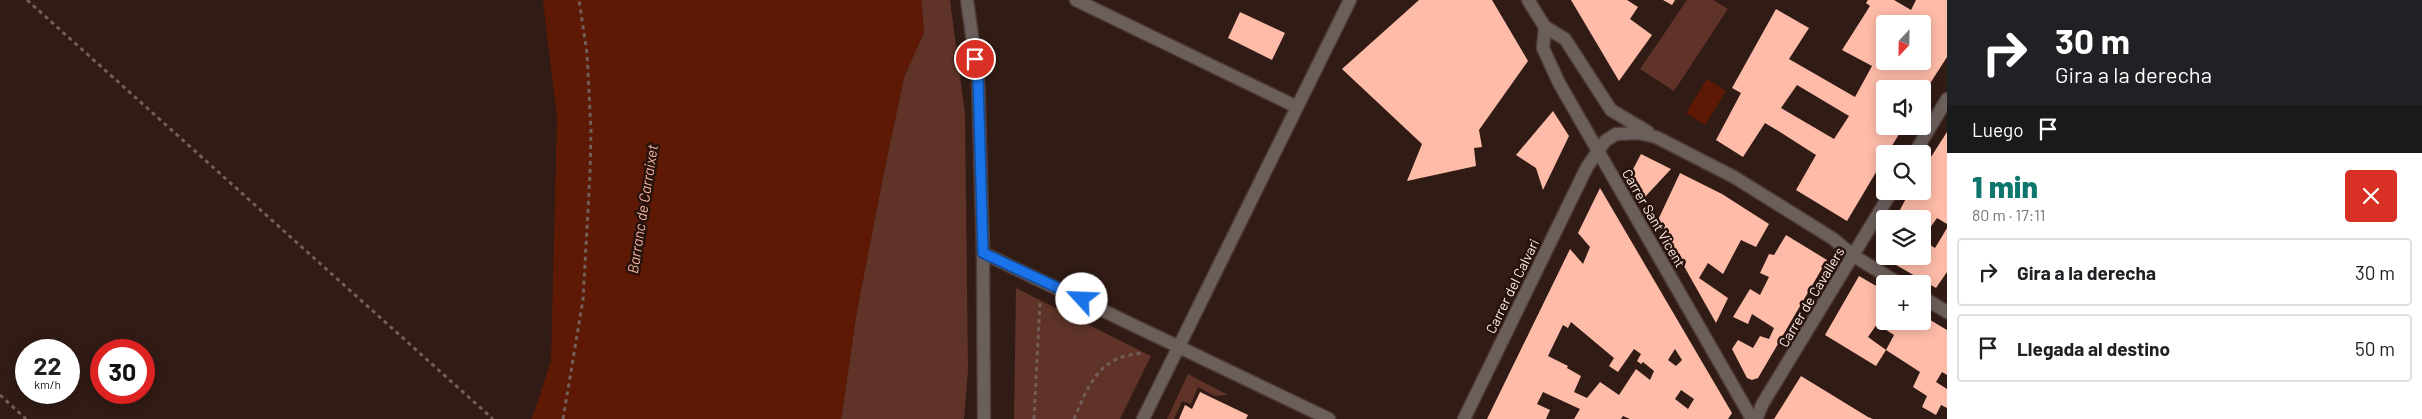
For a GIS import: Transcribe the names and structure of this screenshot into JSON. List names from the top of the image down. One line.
{"streets":{"street":["Carrer Sant Vicent","Carrer del Calvari","Carrer de Cavallers"]},"crossings":[["Carrer Sant Vicent","Carrer del Calvari"]],"water":["Barranc de Carraixet"],"north":"bottom","page":{"turn":["30 m","Gira a la derecha"],"map_buttons":"+","then":"Luego","heading":["1 min","80 m · 17:11"],"list":[{"name":"Gira a la derecha","value":"30 m"},{"name":"Llegada al destino","value":"50 m"}],"speed":"22 km/h","limit":"30"}}
